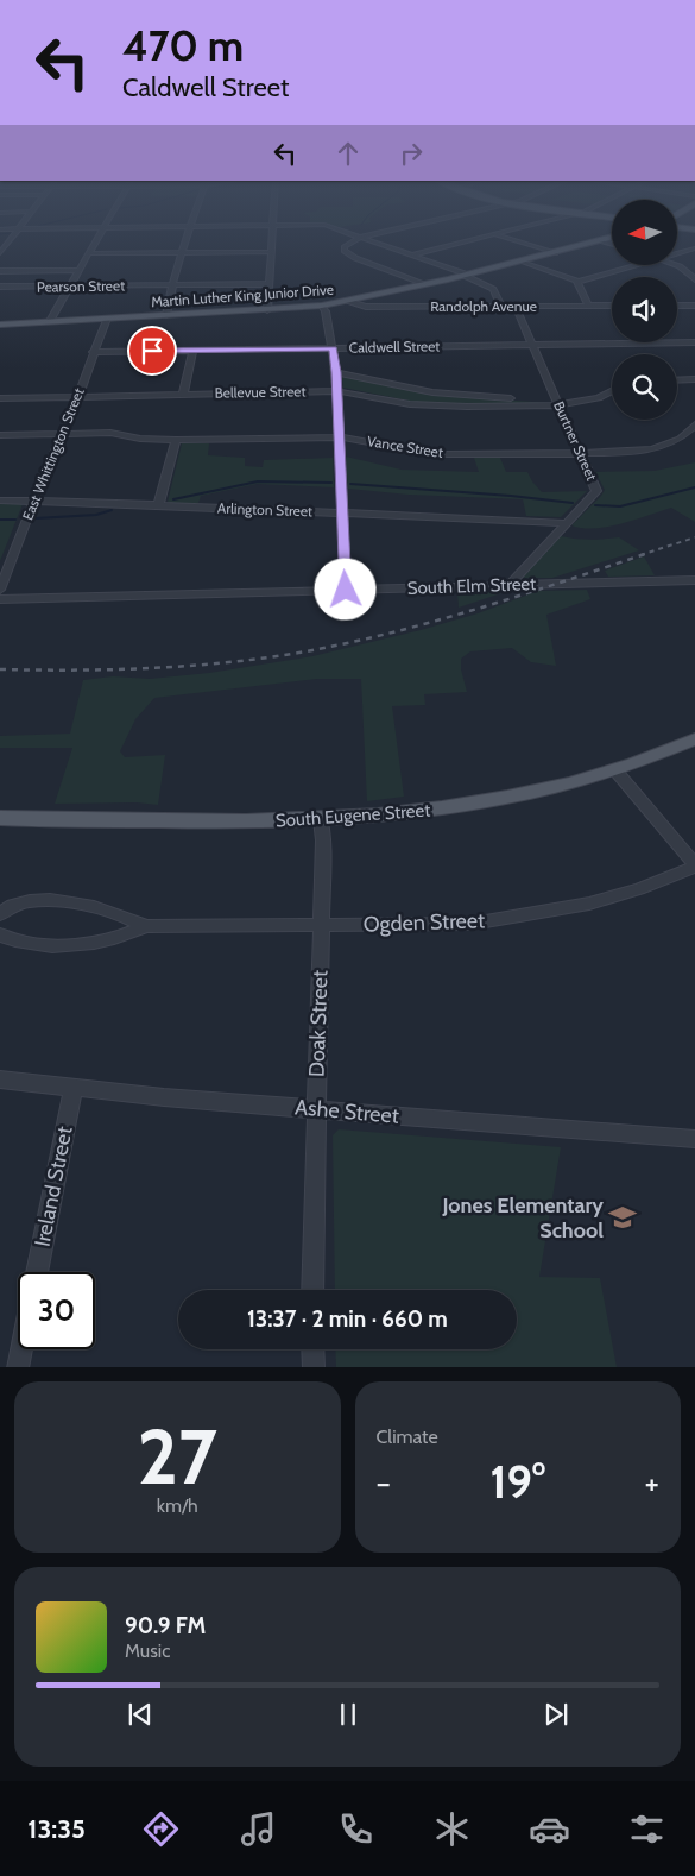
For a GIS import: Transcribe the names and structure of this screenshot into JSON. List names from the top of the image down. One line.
{"streets":{"main road":["Martin Luther King Junior Drive","South Eugene Street"],"street":["Pearson Street","Randolph Avenue","Caldwell Street","Bellevue Street","Burtner Street","Vance Street","East Whittington Street","Arlington Street","South Elm Street","Ogden Street","Doak Street","Ashe Street","Ireland Street"]},"crossings":[["Martin Luther King Junior Drive","Randolph Avenue"],["Martin Luther King Junior Drive","East Whittington Street"],["Randolph Avenue","Burtner Street"],["Caldwell Street","Burtner Street"],["Caldwell Street","East Whittington Street"],["Bellevue Street","Burtner Street"],["Bellevue Street","East Whittington Street"],["Burtner Street","Vance Street"],["Burtner Street","Arlington Street"],["Burtner Street","South Elm Street"],["Vance Street","East Whittington Street"],["East Whittington Street","Arlington Street"],["South Eugene Street","Doak Street"],["Ogden Street","Doak Street"],["Doak Street","Ashe Street"],["Ashe Street","Ireland Street"]],"places":{"school or university":["Jones Elementary School"]},"north":"left","page":{"turn":["470 m","Caldwell Street"],"limit":"30","trip":"13:37 · 2 min · 660 m","tile":[["27","km/h"],"Climate"],"heat":["−","19°","+"],"song":["90.9 FM","Music"],"tabs":"13:35"}}
